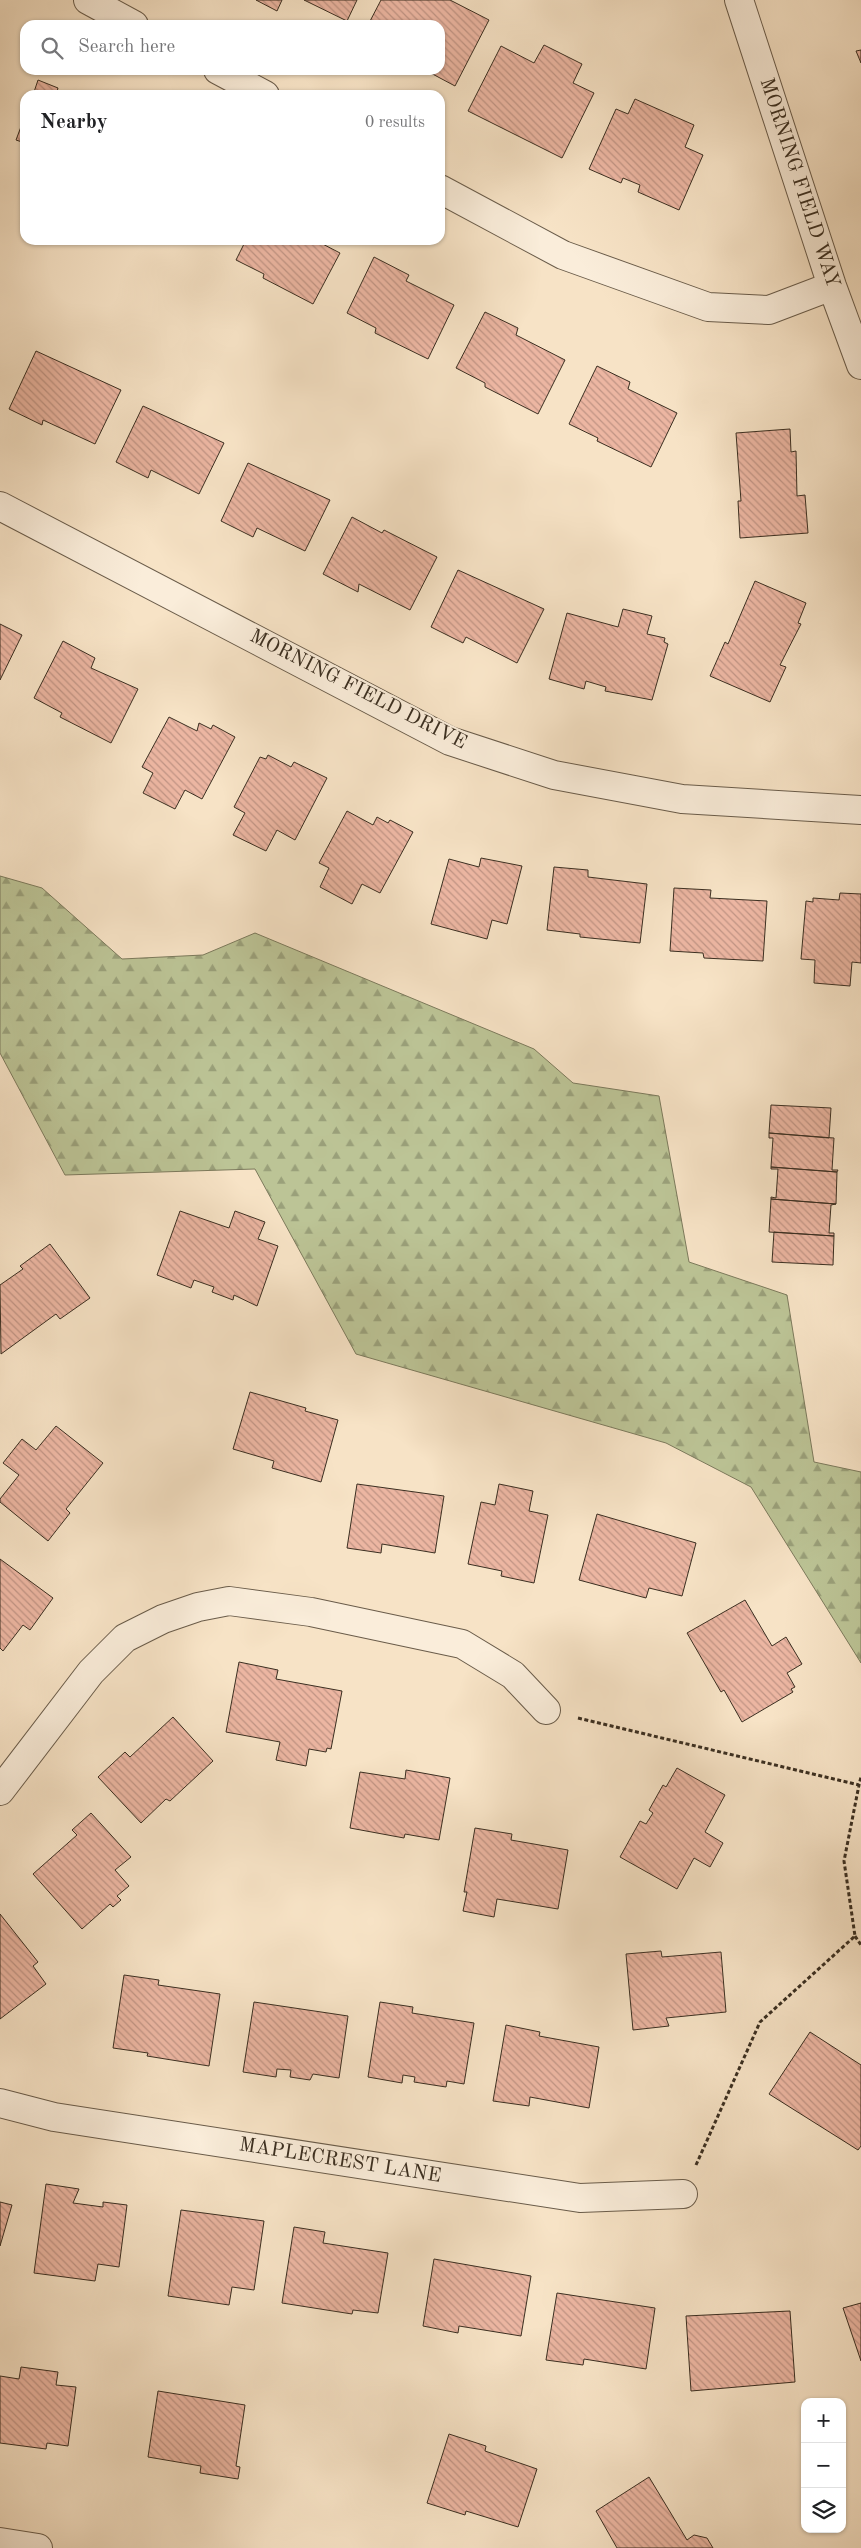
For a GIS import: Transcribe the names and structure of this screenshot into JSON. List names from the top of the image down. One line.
{"streets":{"street":["MORNING FIELD WAY","MORNING FIELD DRIVE","MAPLECREST LANE"]},"page":{"search":"Search here","heading":["Nearby","0 results"],"map_buttons":["+","−"]}}
